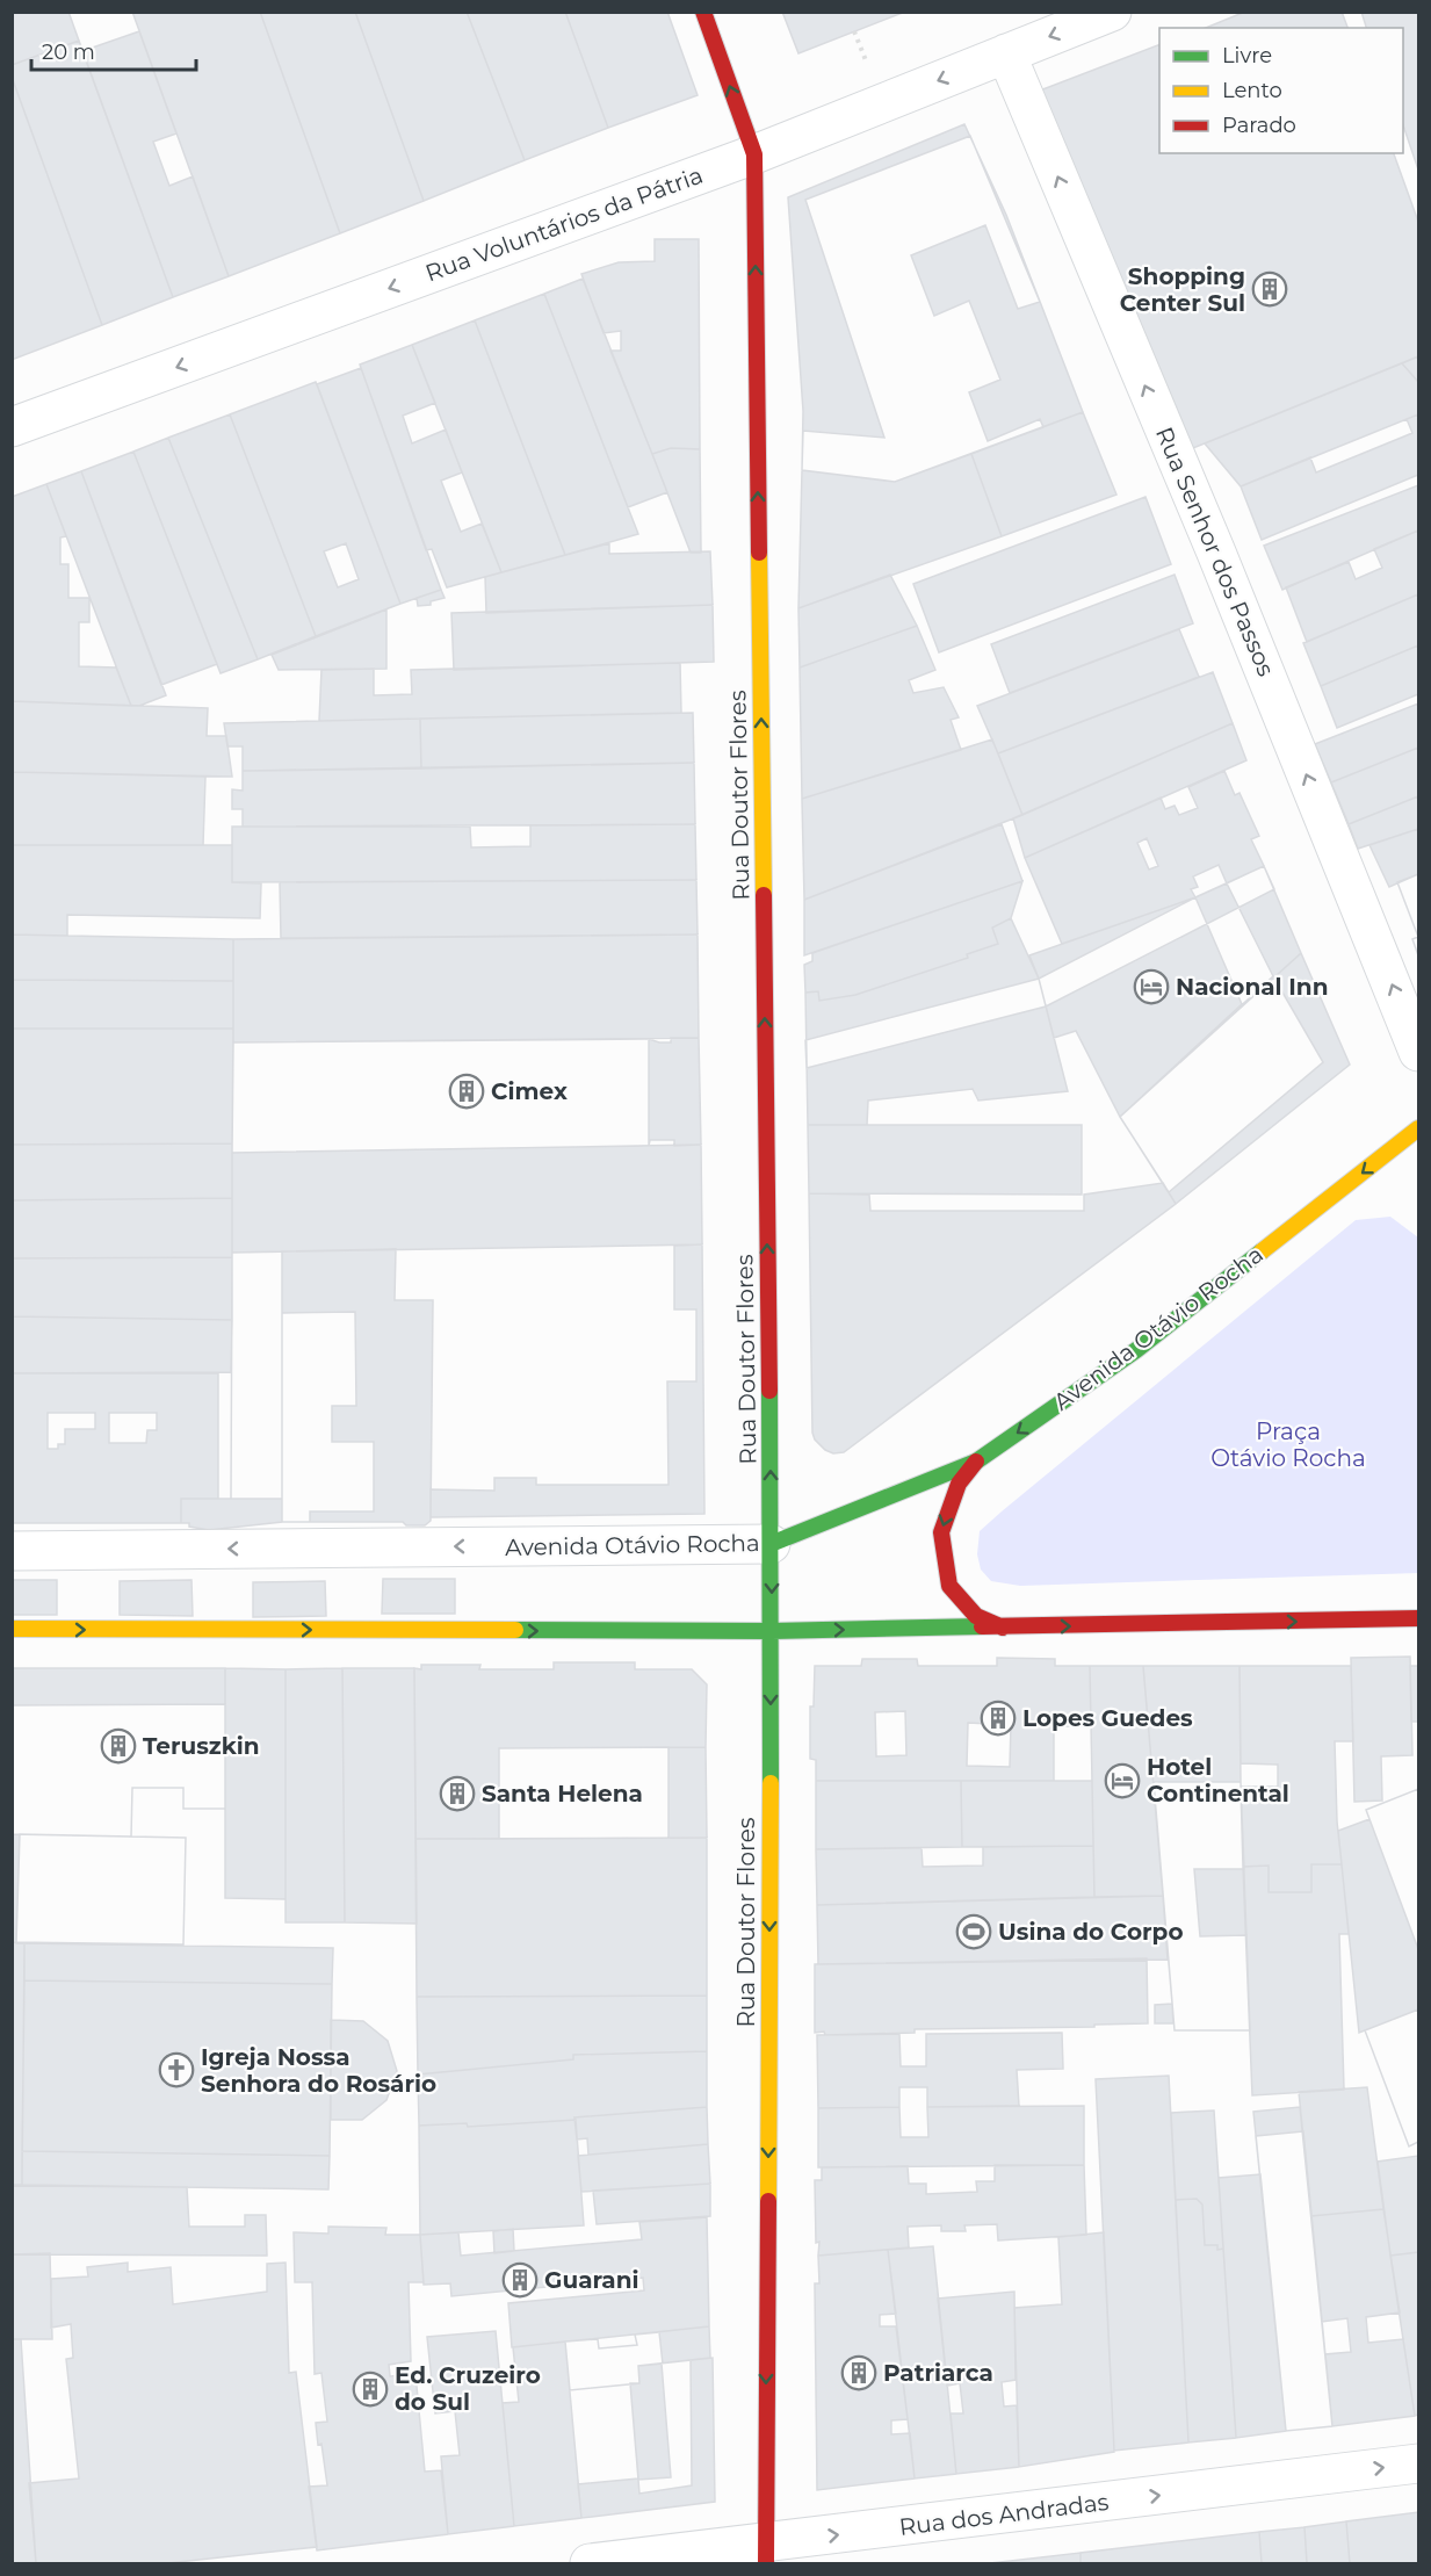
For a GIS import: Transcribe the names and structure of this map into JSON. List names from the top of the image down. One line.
{"streets":{"street":["Rua Voluntários da Pátria","Rua Senhor dos Passos","Rua Doutor Flores","Avenida Otávio Rocha","Rua dos Andradas"]},"crossings":[["Rua Voluntários da Pátria","Rua Senhor dos Passos"],["Rua Voluntários da Pátria","Rua Doutor Flores"],["Rua Doutor Flores","Avenida Otávio Rocha"],["Rua Doutor Flores","Rua dos Andradas"]],"one_way":["Rua Voluntários da Pátria","Rua Senhor dos Passos","Rua dos Andradas"],"parks":["Praça Otávio Rocha"],"places":{"building":["Shopping Center Sul","Cimex","Lopes Guedes","Teruszkin","Santa Helena","Guarani","Patriarca","Ed. Cruzeiro do Sul"],"hotel":["Nacional Inn","Hotel Continental"],"sports":["Usina do Corpo"],"church":["Igreja Nossa Senhora do Rosário"]},"legend":["Livre","Lento","Parado"],"scale_bar":"20 m"}
